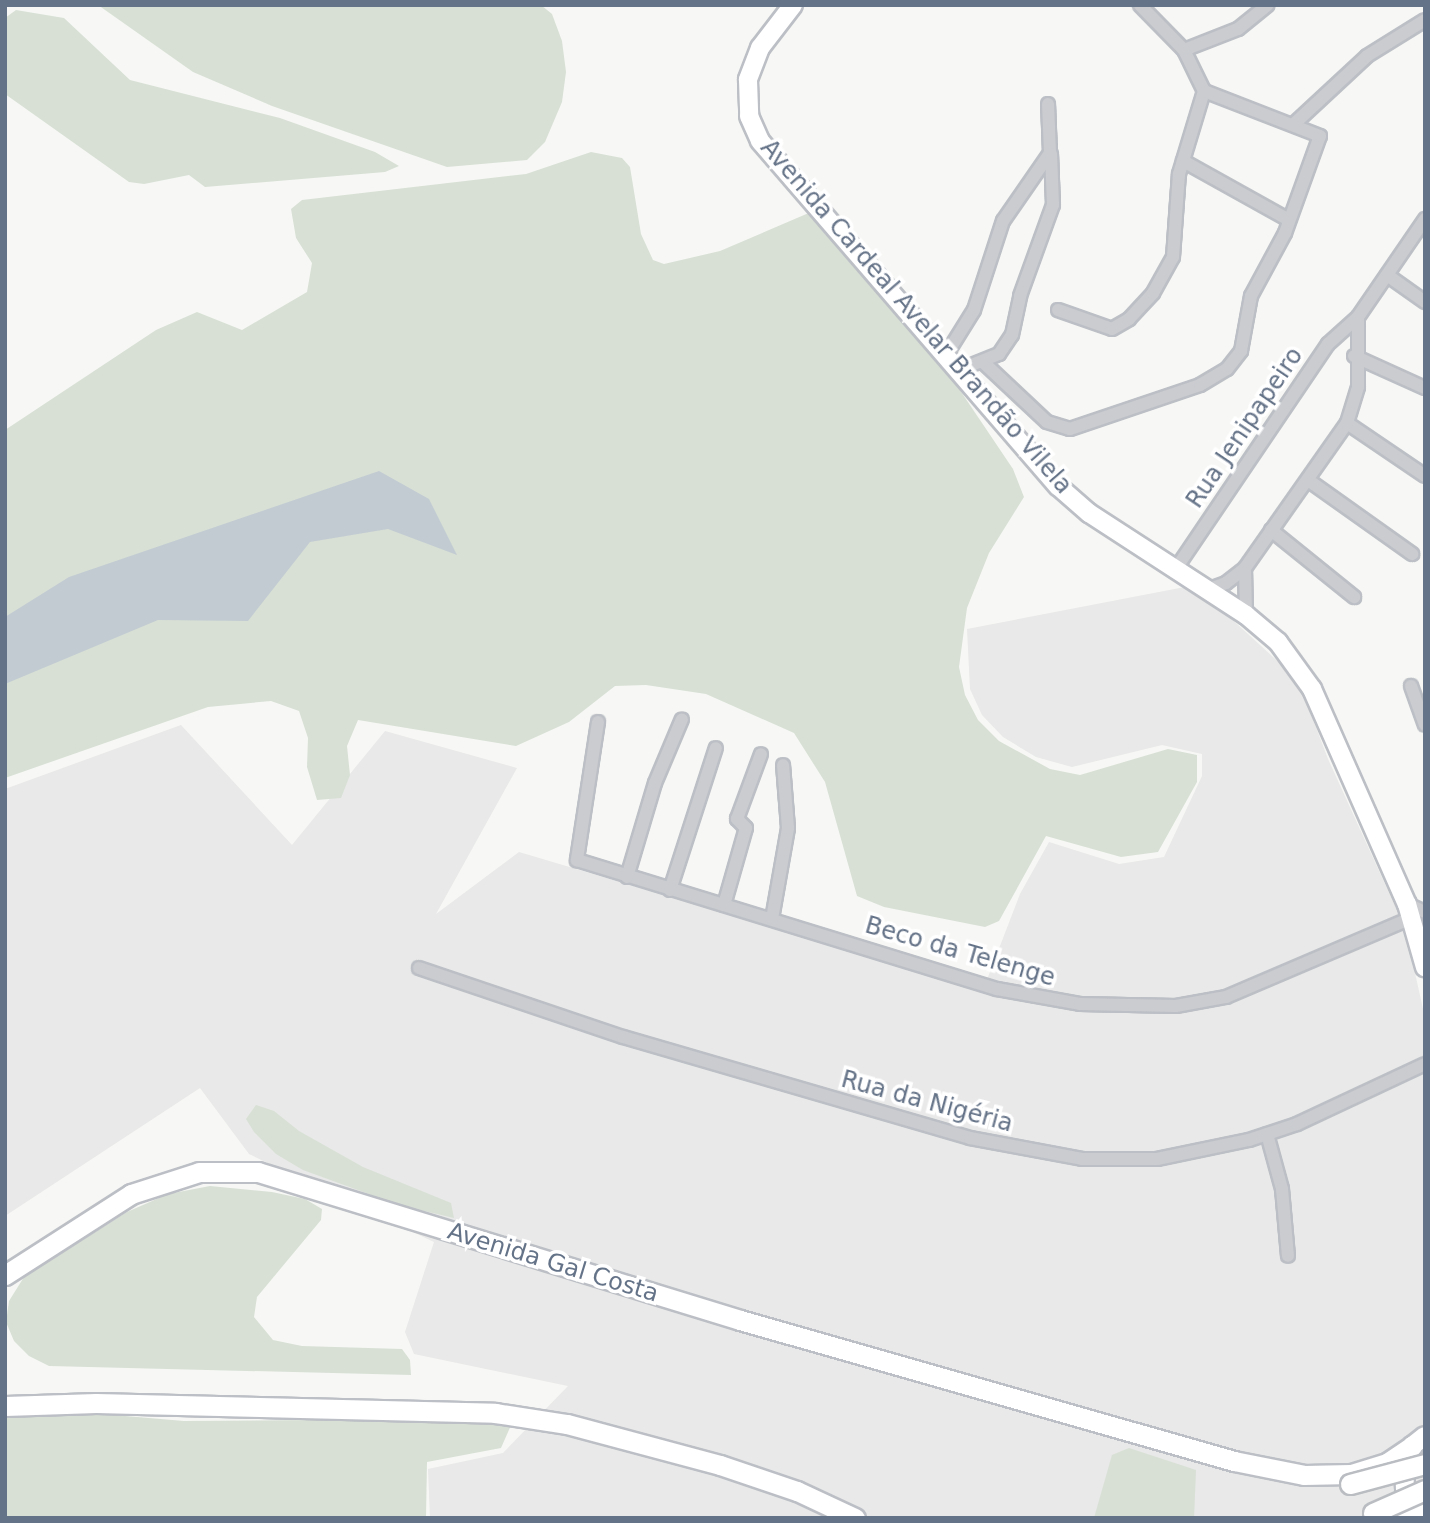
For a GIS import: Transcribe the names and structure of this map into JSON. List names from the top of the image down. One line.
{"streets":{"main road":["Avenida Cardeal Avelar Brandão Vilela","Avenida Gal Costa"],"street":["Rua Jenipapeiro","Beco da Telenge","Rua da Nigéria"]},"crossings":[["Avenida Cardeal Avelar Brandão Vilela","Rua Jenipapeiro"],["Avenida Cardeal Avelar Brandão Vilela","Beco da Telenge"]]}
